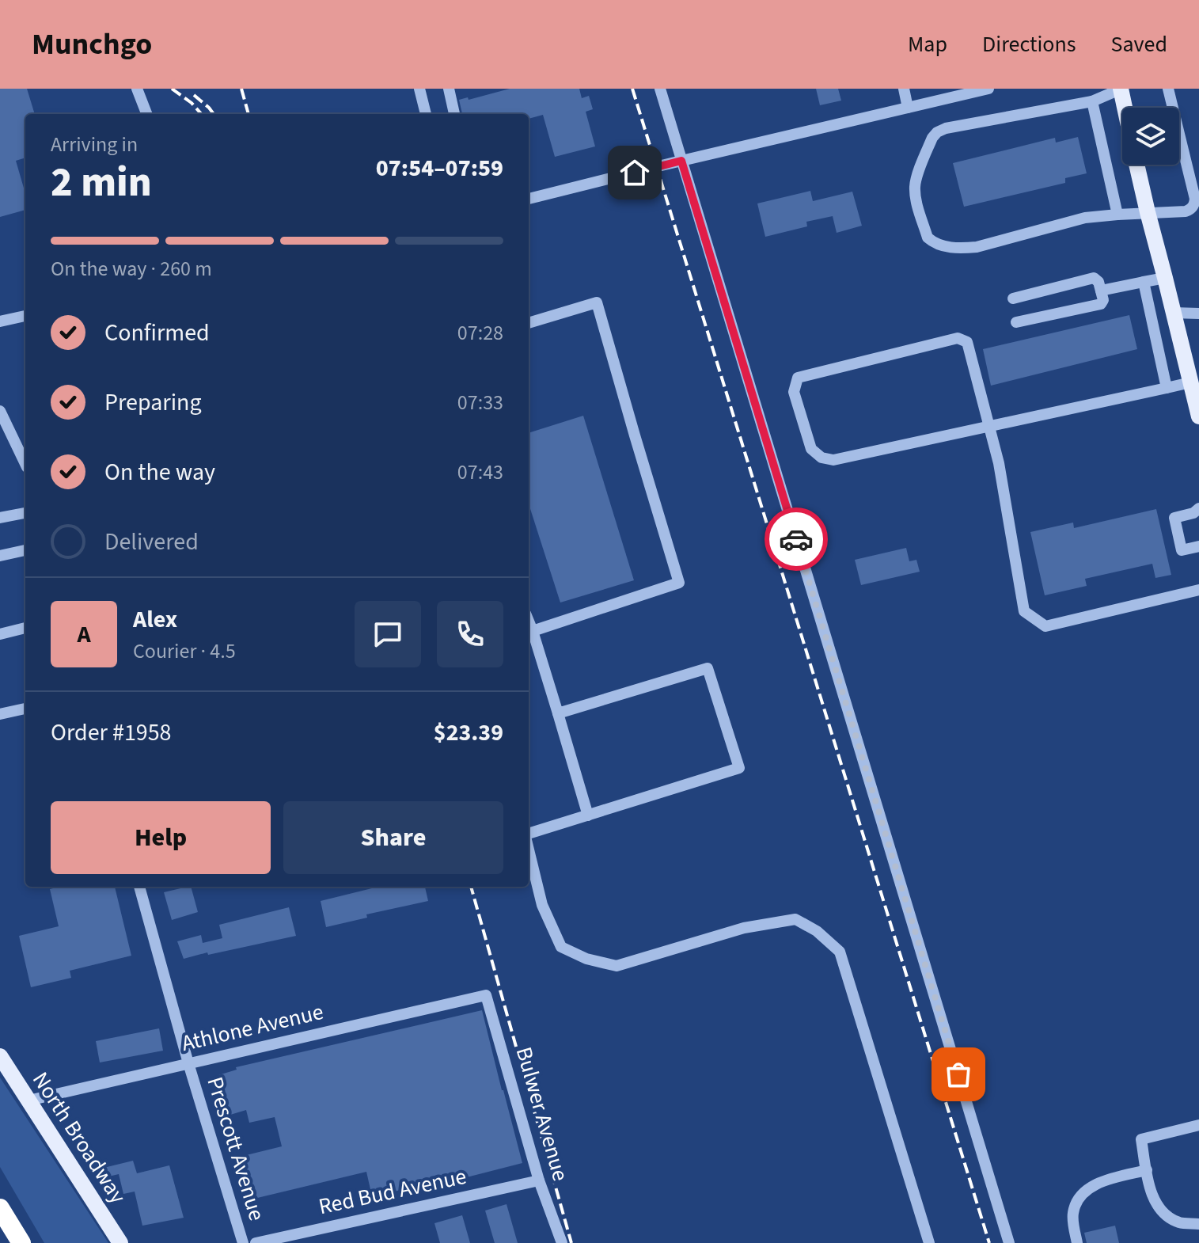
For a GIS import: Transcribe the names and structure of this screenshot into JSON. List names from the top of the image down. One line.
{"streets":{"main road":["North Broadway"],"street":["Athlone Avenue","Bulwer Avenue","Prescott Avenue","Red Bud Avenue"]},"crossings":[["Athlone Avenue","Bulwer Avenue"],["Athlone Avenue","North Broadway"],["Athlone Avenue","Prescott Avenue"],["Bulwer Avenue","Red Bud Avenue"]],"page":{"header":"Munchgo","nav":["Map","Directions","Saved"],"heading":["2 min","Arriving in","07:54–07:59"],"panel":["Alex","Courier · 4.5","Order #1958","$23.39"],"bar":"On the way · 260 m","list":[["Confirmed","07:28"],["Preparing","07:33"],["On the way","07:43"],"Delivered"],"round":"A","buttons":["Help","Share"]}}
